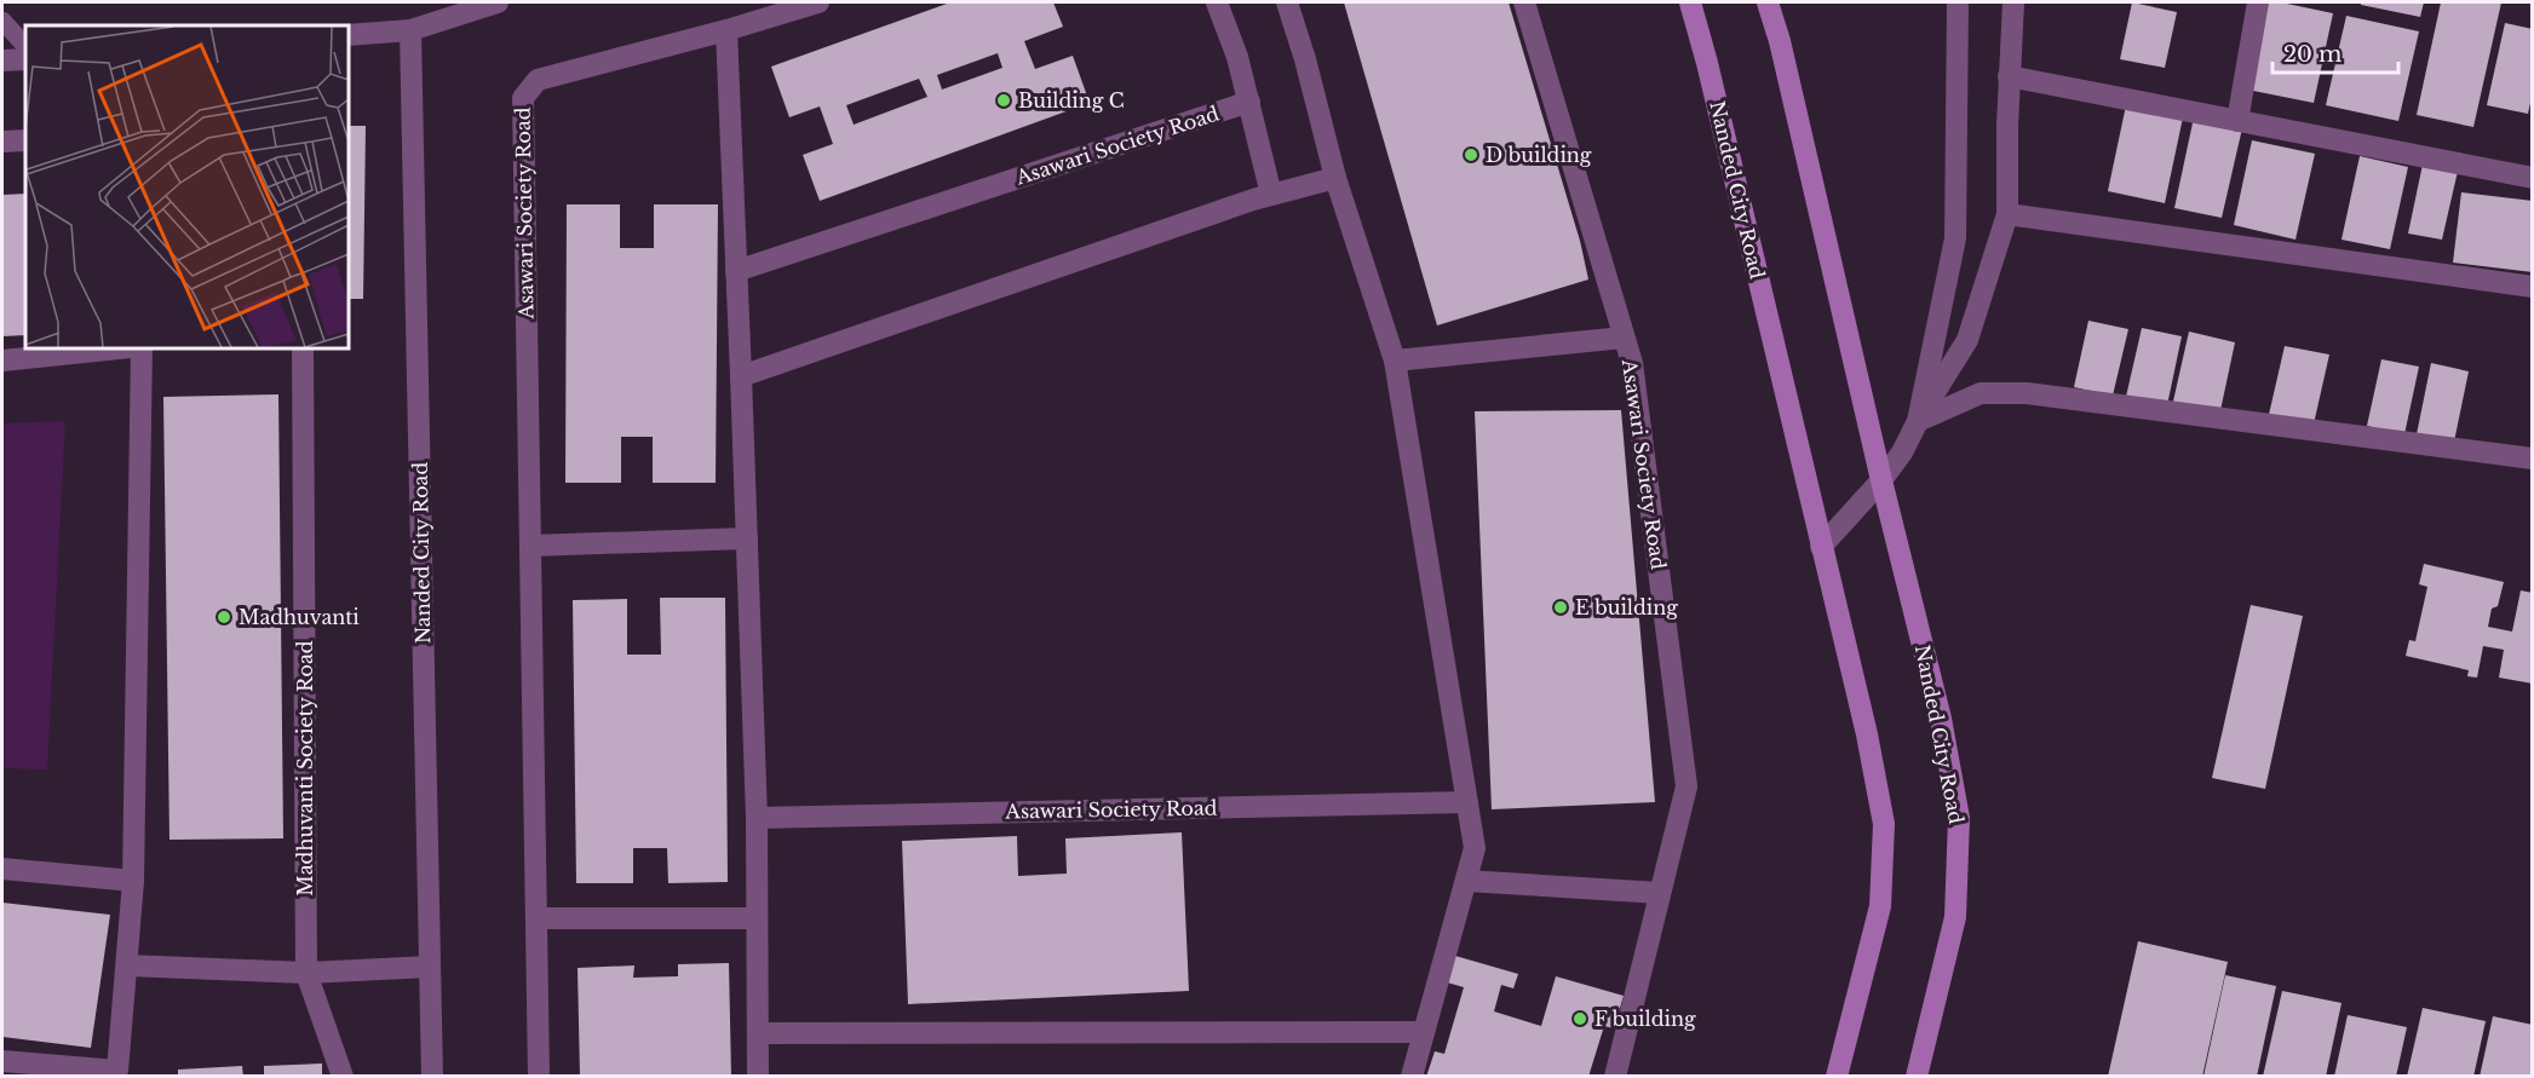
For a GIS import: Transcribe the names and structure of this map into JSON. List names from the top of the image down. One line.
{"streets":{"street":["Asawari Society Road","Nanded City Road","Madhuvanti Society Road"]},"places":["Building C","D building","E building","Madhuvanti","F building"],"scale_bar":"20 m"}
